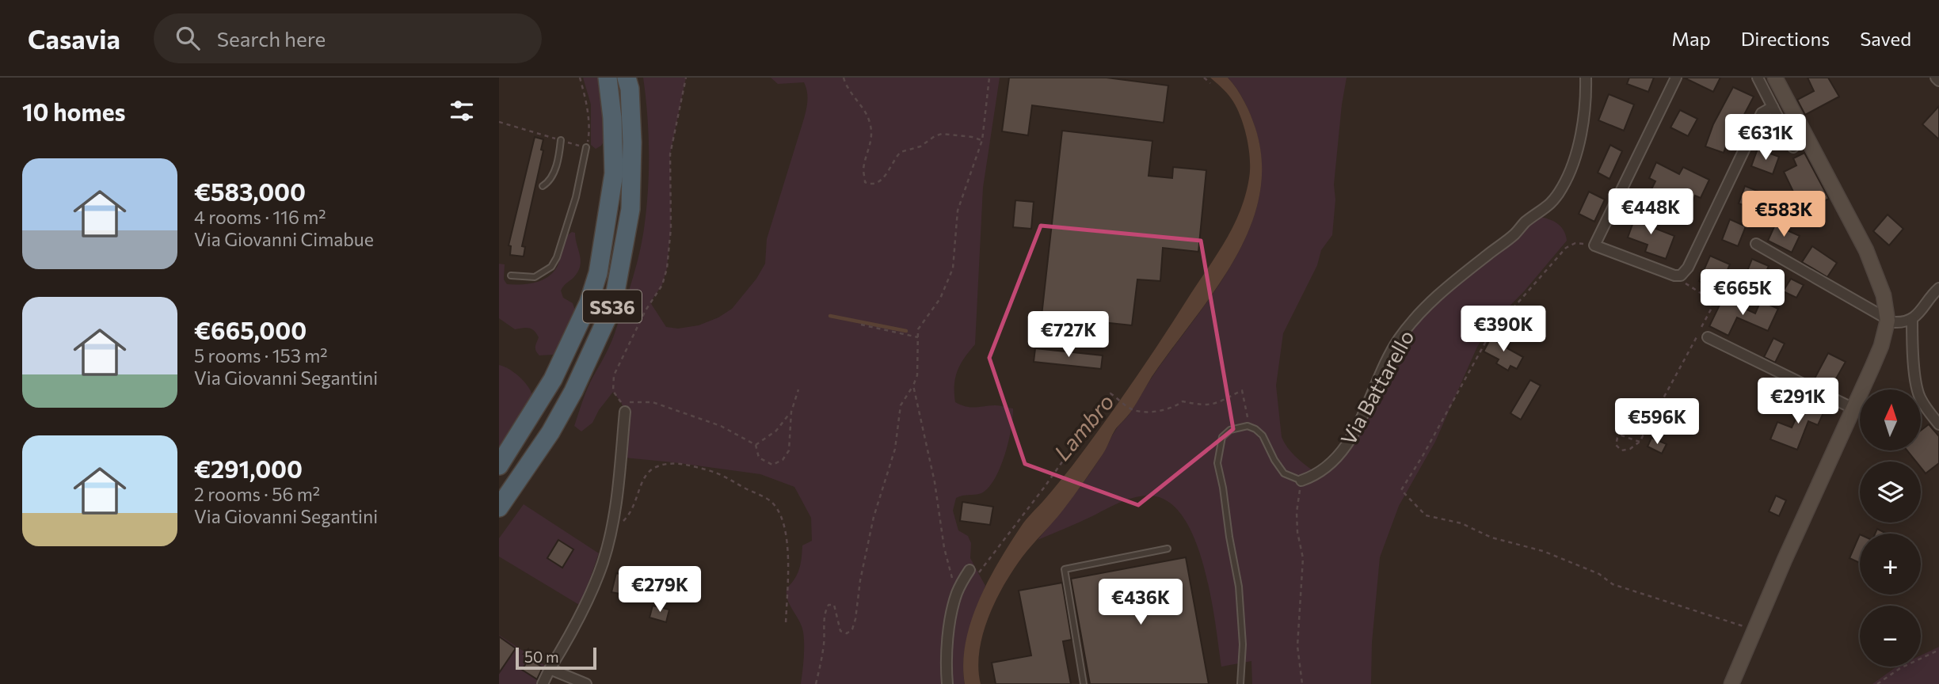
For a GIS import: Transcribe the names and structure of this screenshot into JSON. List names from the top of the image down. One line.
{"streets":{"highway":["SS36"],"street":["Via Battarello"]},"water":["Lambro"],"scale_bar":"50 m","north":"top","page":{"header":"Casavia","search":"Search here","nav":["Map","Directions","Saved"],"heading":"10 homes","price":["€631K","€448K","€583K","€665K","€390K","€727K","€291K","€596K","€279K","€436K"],"list":[{"name":"€583,000","note":"4 rooms · 116 m² · Via Giovanni Cimabue"},{"name":"€665,000","note":"5 rooms · 153 m² · Via Giovanni Segantini"},{"name":"€291,000","note":"2 rooms · 56 m² · Via Giovanni Segantini"}],"map_buttons":["+","−"],"scale":"50 m"}}
